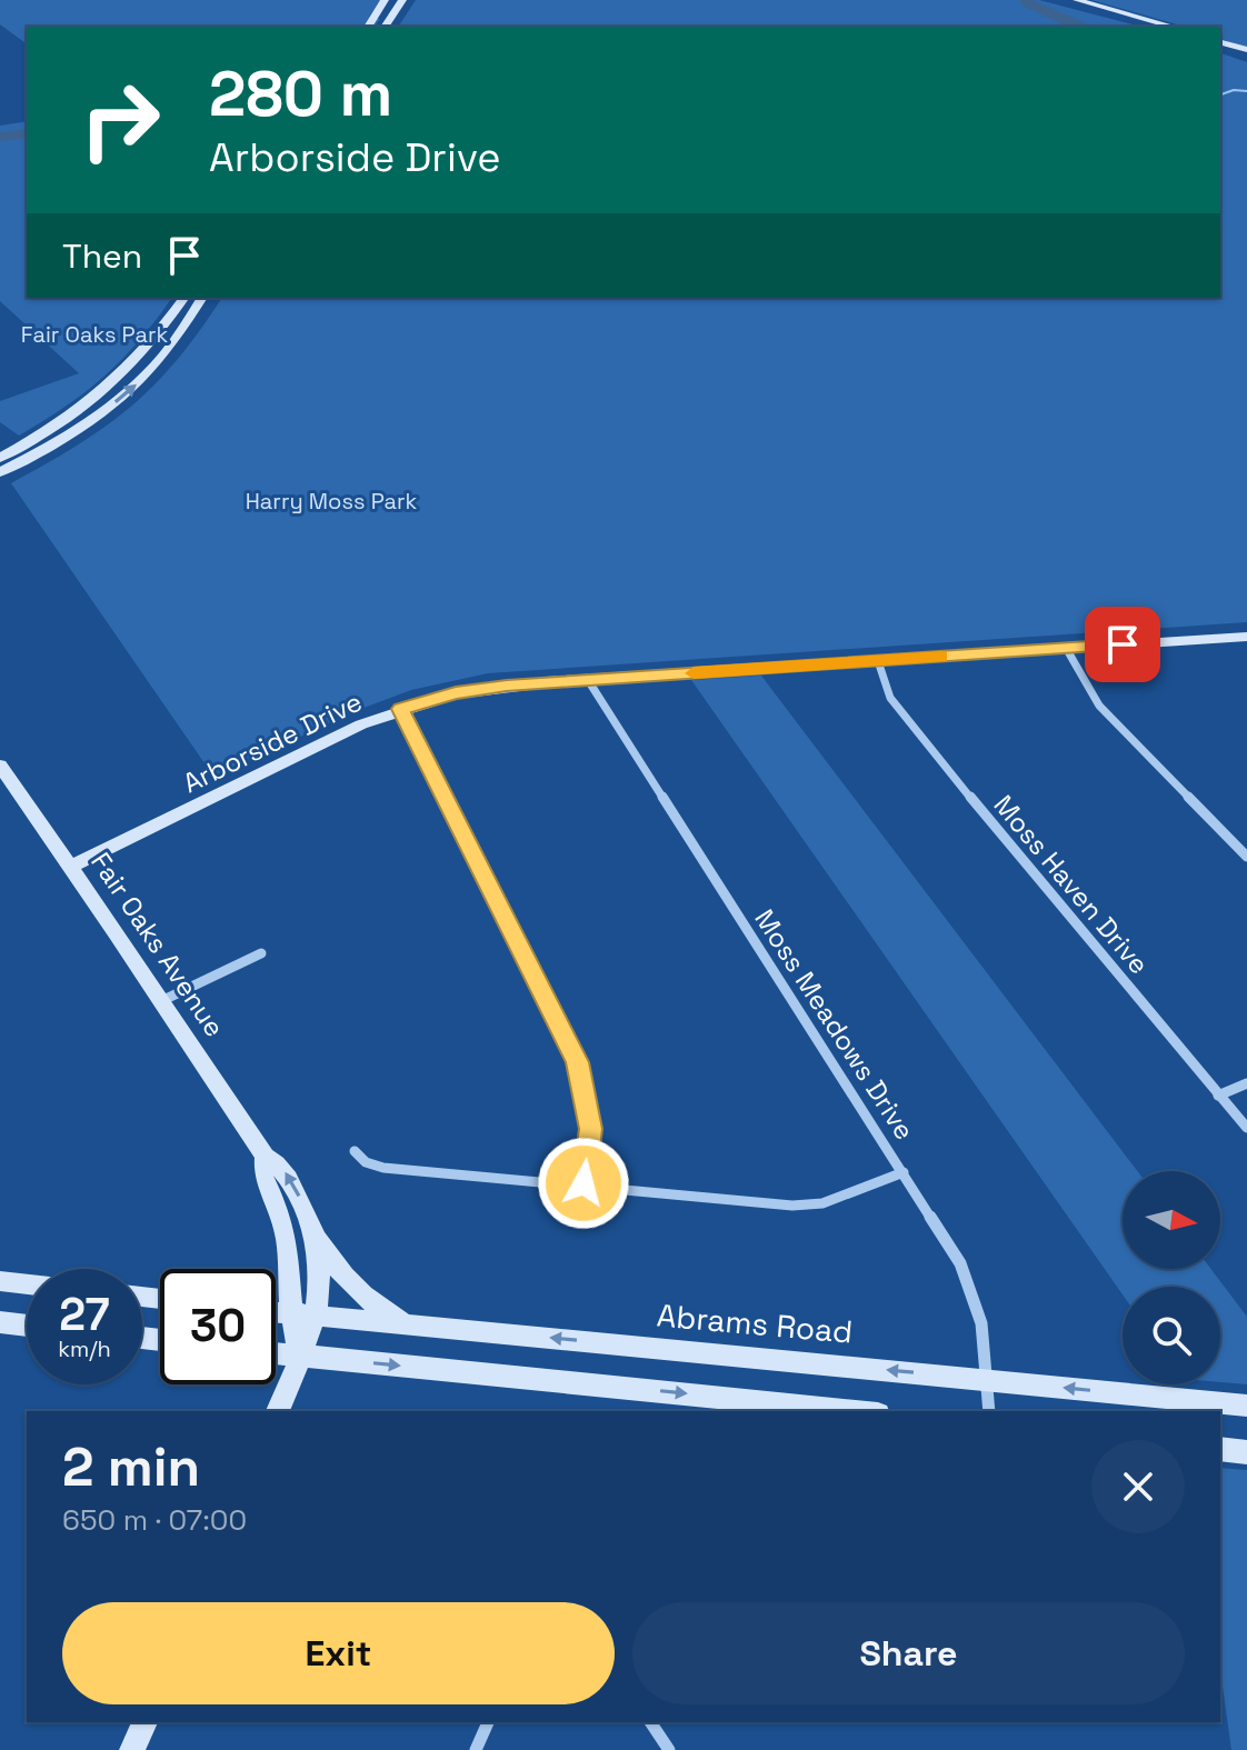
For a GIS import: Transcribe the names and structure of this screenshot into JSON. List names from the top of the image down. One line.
{"streets":{"main road":["Arborside Drive","Fair Oaks Avenue","Abrams Road"],"street":["Moss Haven Drive","Moss Meadows Drive"]},"crossings":[["Arborside Drive","Moss Haven Drive"],["Arborside Drive","Fair Oaks Avenue"],["Arborside Drive","Moss Meadows Drive"],["Fair Oaks Avenue","Abrams Road"],["Moss Meadows Drive","Abrams Road"]],"parks":["Fair Oaks Park","Harry Moss Park"],"north":"right","page":{"turn":["280 m","Arborside Drive"],"then":"Then","speed":"27 km/h","limit":"30","heading":["2 min","650 m · 07:00"],"buttons":["Exit","Share"]}}
